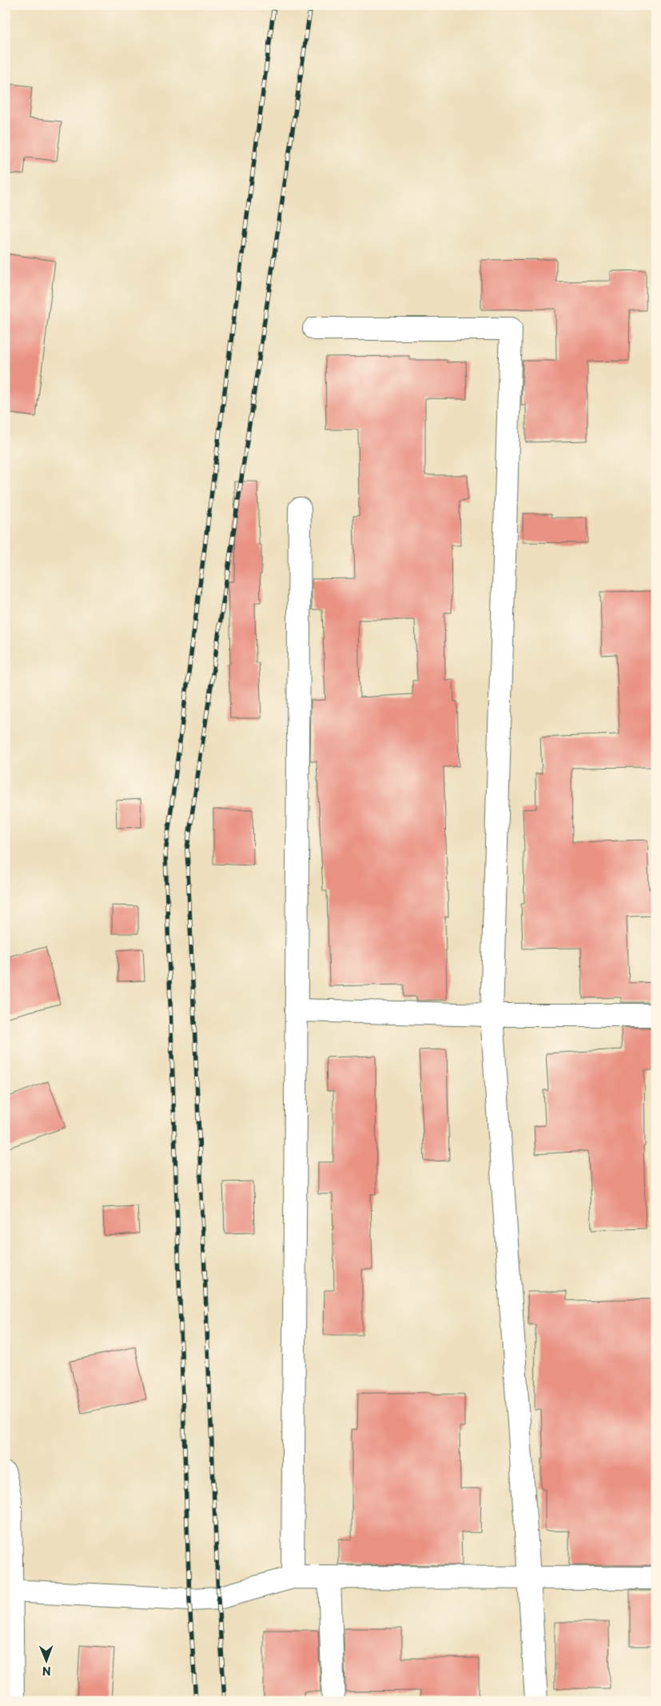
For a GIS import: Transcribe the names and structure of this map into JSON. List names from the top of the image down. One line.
{"north":"bottom"}
